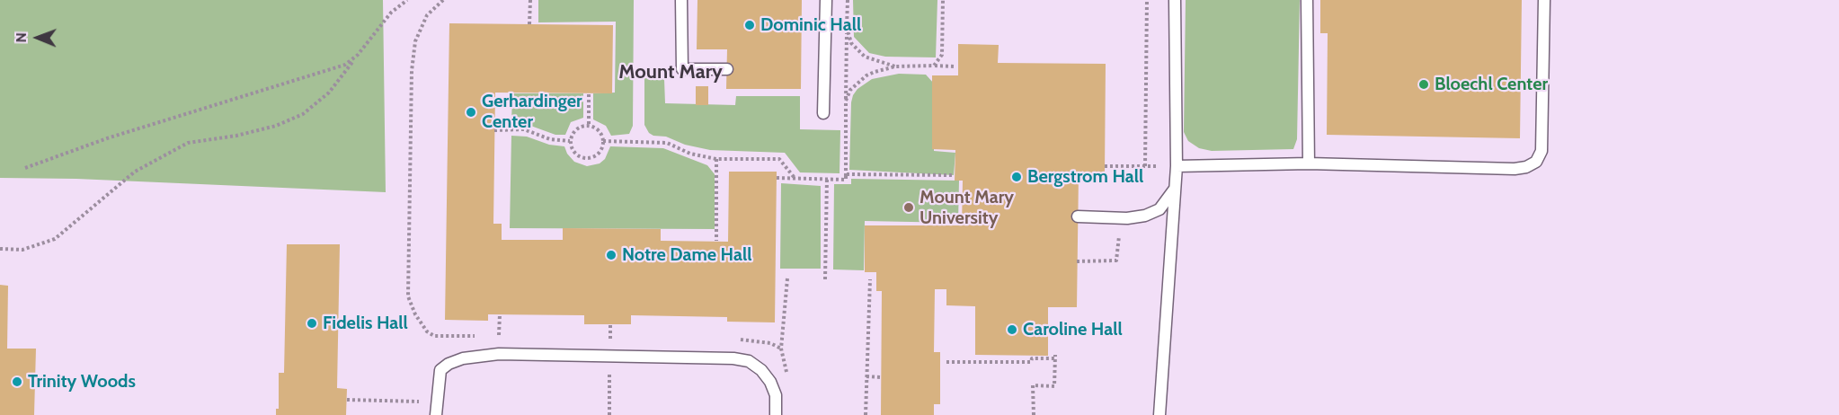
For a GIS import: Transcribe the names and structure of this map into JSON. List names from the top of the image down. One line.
{"districts":["Mount Mary"],"places":["Dominic Hall","Bloechl Center","Gerhardinger Center","Bergstrom Hall","Mount Mary University","Notre Dame Hall","Fidelis Hall","Caroline Hall","Trinity Woods"],"north":"left"}
